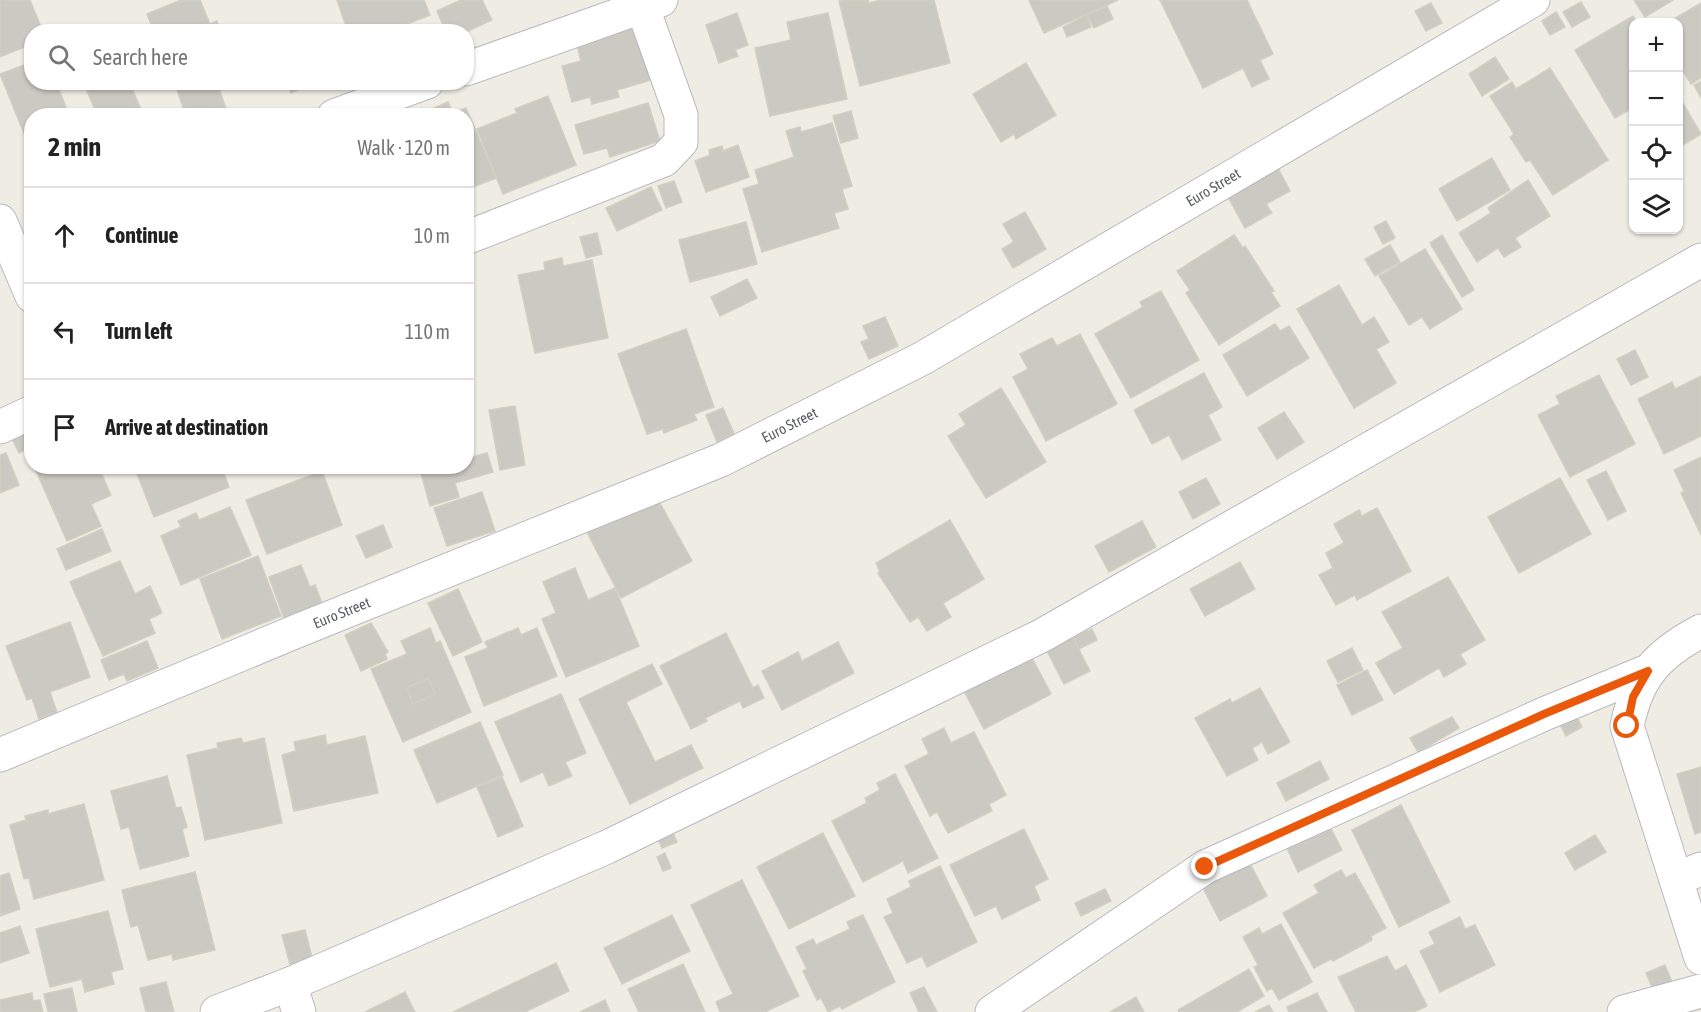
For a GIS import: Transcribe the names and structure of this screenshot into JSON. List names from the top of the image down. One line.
{"streets":{"street":["Euro Street"]},"page":{"map_buttons":["+","−"],"search":"Search here","heading":["2 min","Walk · 120 m"],"list":[["Continue","10 m"],["Turn left","110 m"],"Arrive at destination"]}}
